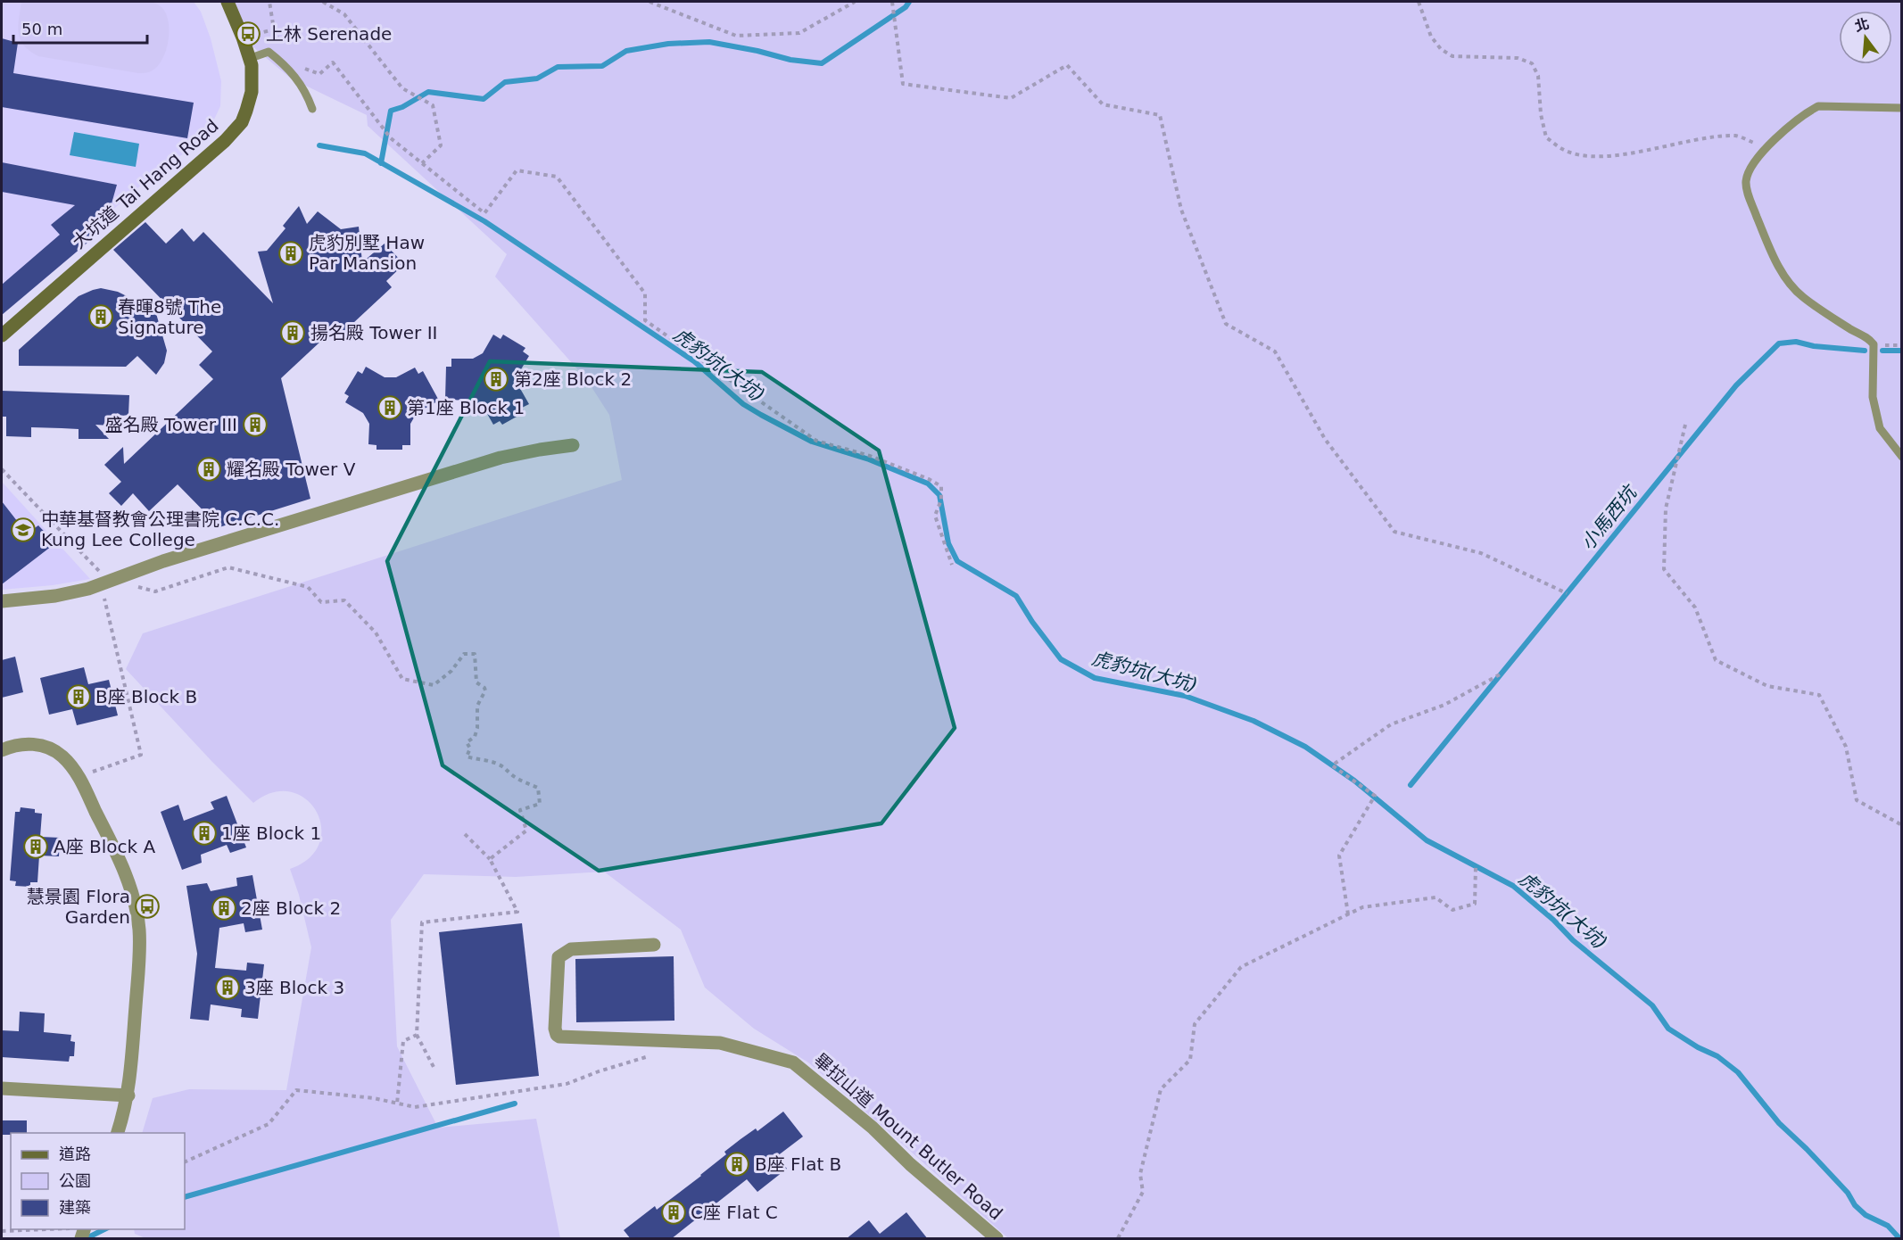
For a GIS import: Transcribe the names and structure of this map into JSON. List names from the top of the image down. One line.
{"streets":{"main road":["大坑道 Tai Hang Road"],"street":["畢拉山道 Mount Butler Road"]},"water":["虎豹坑(大坑)","小馬西坑"],"places":{"bus stop":["上林 Serenade","慧景園 Flora Garden"],"building":["虎豹別墅 Haw Par Mansion","春暉8號 The Signature","揚名殿 Tower II","第2座 Block 2","第1座 Block 1","盛名殿 Tower III","耀名殿 Tower V","B座 Block B","1座 Block 1","A座 Block A","2座 Block 2","3座 Block 3","B座 Flat B","C座 Flat C"],"school or university":["中華基督教會公理書院 C.C.C. Kung Lee College"]},"legend":["道路","公園","建築"],"scale_bar":"50 m","north":"top"}
